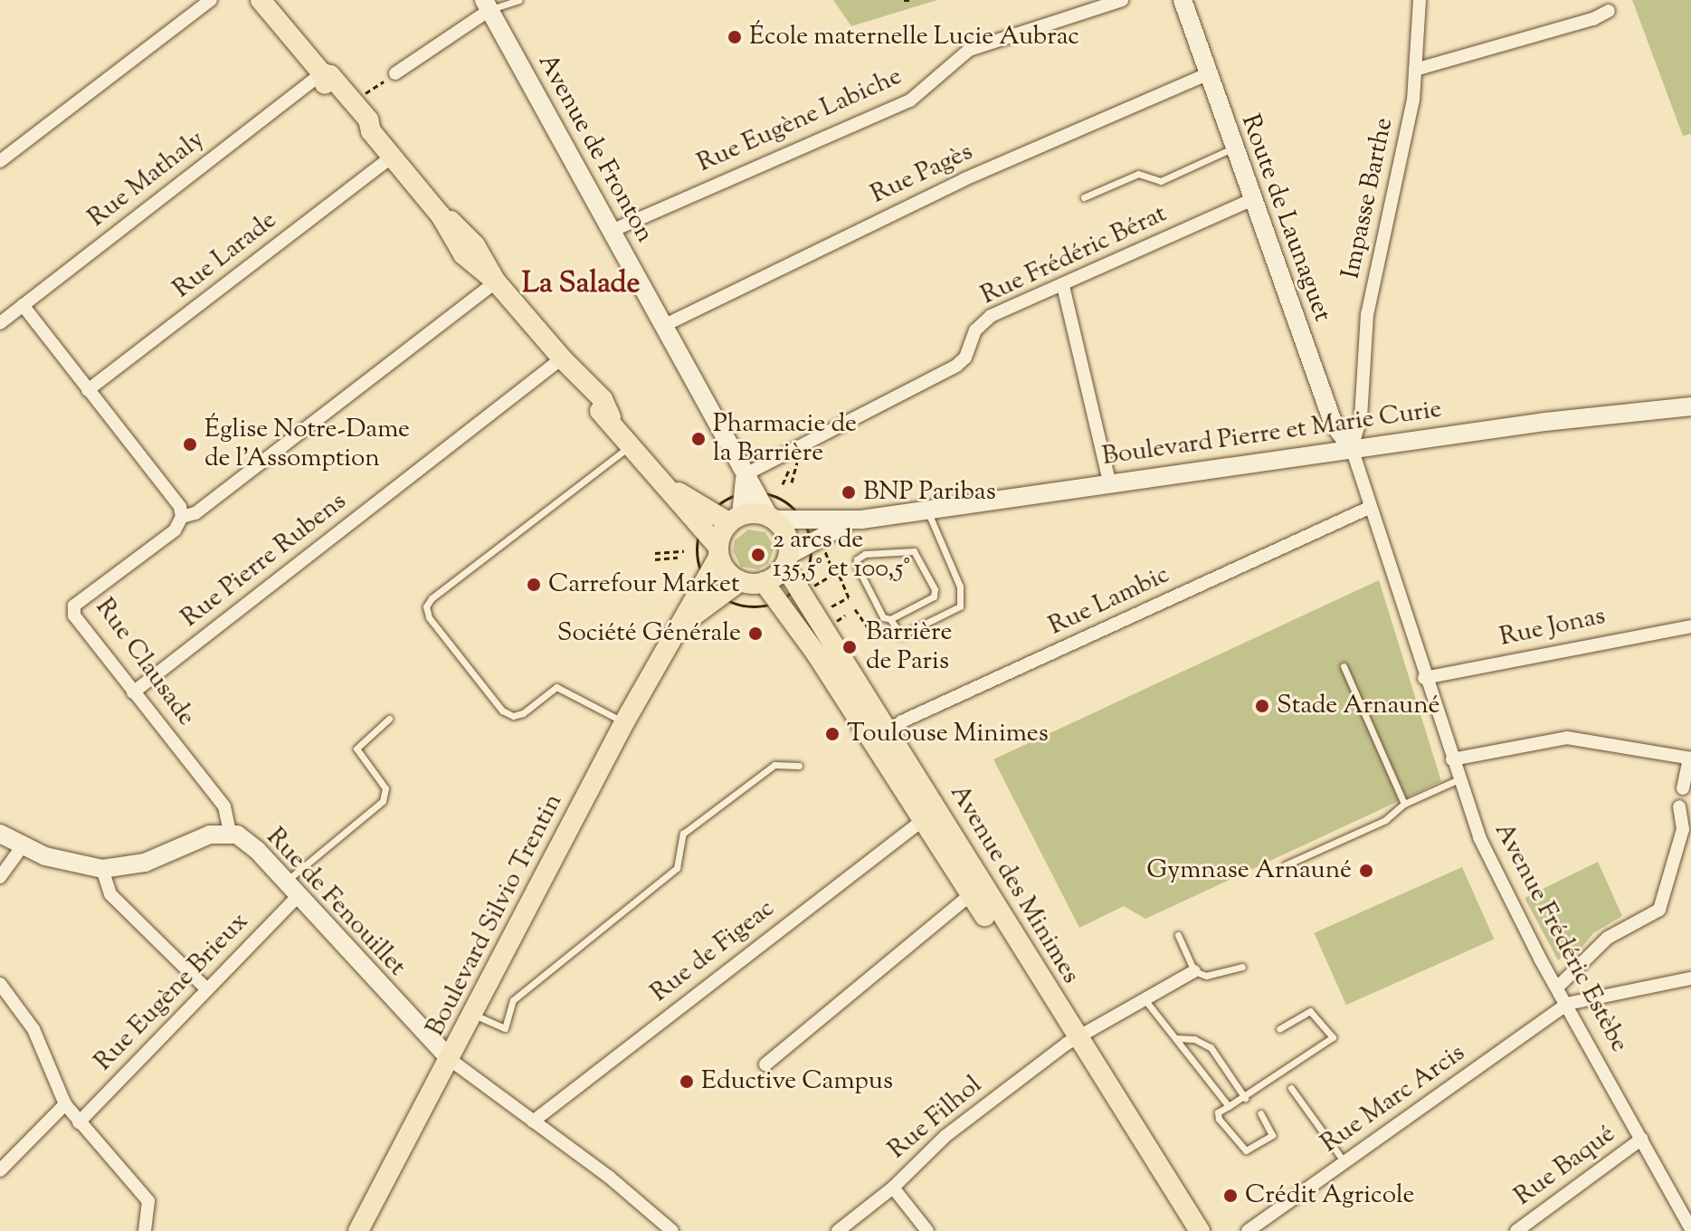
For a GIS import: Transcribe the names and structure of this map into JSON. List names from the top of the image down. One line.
{"streets":{"main road":["Avenue de Fronton","Route de Launaguet","Boulevard Pierre et Marie Curie","Avenue des Minimes","Rue de Fenouillet","Boulevard Silvio Trentin"],"street":["Rue Eugène Labiche","Rue Pagès","Rue Mathaly","Impasse Barthe","Rue Larade","Rue Frédéric Bérat","Rue Pierre Rubens","Rue Lambic","Rue Jonas","Rue Clausade","Avenue Frédéric Estèbe","Rue de Figeac","Rue Eugène Brieux","Rue Marc Arcis","Rue Filhol","Rue Baqué"]},"crossings":[["Rue Eugène Labiche","Avenue de Fronton"],["Avenue de Fronton","Rue Pagès"],["Avenue de Fronton","Rue Frédéric Bérat"],["Avenue de Fronton","Boulevard Pierre et Marie Curie"],["Avenue de Fronton","Avenue des Minimes"],["Avenue de Fronton","Boulevard Silvio Trentin"],["Rue Pagès","Route de Launaguet"],["Impasse Barthe","Route de Launaguet"],["Impasse Barthe","Boulevard Pierre et Marie Curie"],["Impasse Barthe","Avenue Frédéric Estèbe"],["Route de Launaguet","Rue Frédéric Bérat"],["Route de Launaguet","Boulevard Pierre et Marie Curie"],["Route de Launaguet","Avenue Frédéric Estèbe"],["Boulevard Pierre et Marie Curie","Avenue des Minimes"],["Boulevard Pierre et Marie Curie","Boulevard Silvio Trentin"],["Boulevard Pierre et Marie Curie","Avenue Frédéric Estèbe"],["Rue Pierre Rubens","Rue Clausade"],["Rue Lambic","Avenue des Minimes"],["Rue Lambic","Avenue Frédéric Estèbe"],["Rue Jonas","Avenue Frédéric Estèbe"],["Rue Clausade","Rue de Fenouillet"],["Avenue des Minimes","Boulevard Silvio Trentin"],["Avenue des Minimes","Rue de Figeac"],["Avenue des Minimes","Rue Filhol"],["Rue de Fenouillet","Boulevard Silvio Trentin"],["Rue de Fenouillet","Rue Eugène Brieux"],["Avenue Frédéric Estèbe","Rue Marc Arcis"],["Avenue Frédéric Estèbe","Rue Baqué"]],"districts":["La Salade"],"places":["École maternelle Lucie Aubrac","Pharmacie de la Barrière","Église Notre-Dame de l'Assomption","BNP Paribas","2 arcs de 135,5° et 100,5°","Carrefour Market","Société Générale","Barrière de Paris","Stade Arnauné","Toulouse Minimes","Gymnase Arnauné","Eductive Campus","Crédit Agricole"]}
